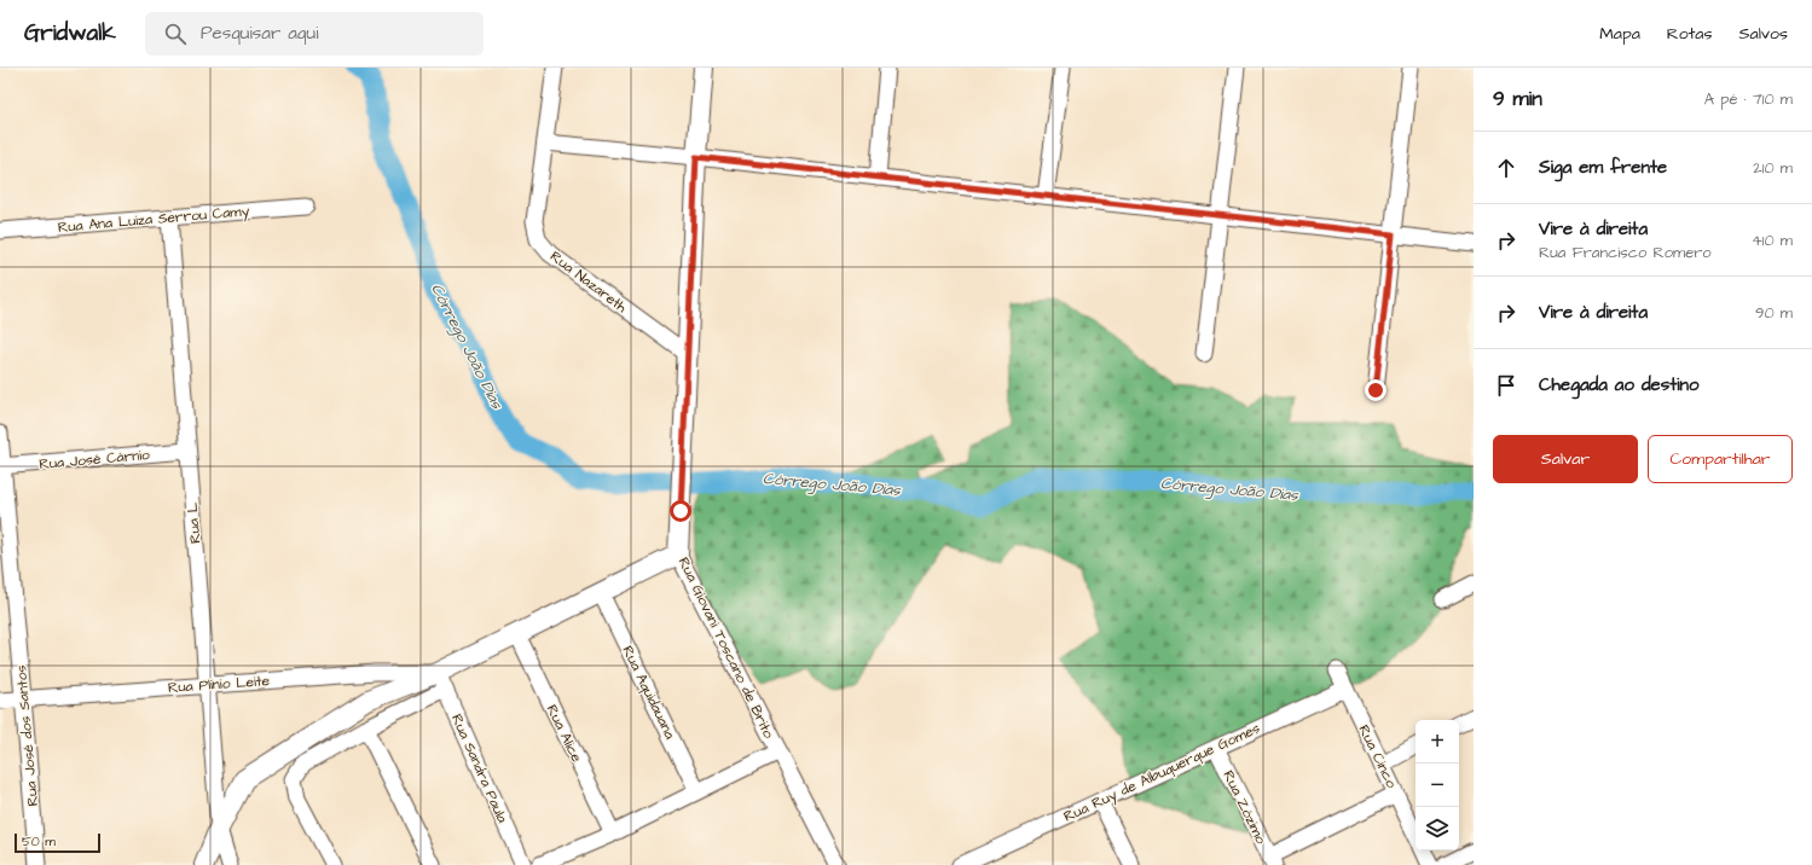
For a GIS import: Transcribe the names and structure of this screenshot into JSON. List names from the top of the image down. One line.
{"streets":{"main road":["Rua Giovani Toscano de Brito"],"street":["Rua Ana Luiza Serrou Camy","Rua Nazareth","Rua José Cárnio","Rua L","Rua Plínio Leite","Rua Aquidauana","Rua Alice","Rua José dos Santos","Rua Cinco","Rua Sandra Paula","Rua Ruy de Albuquerque Gomes","Rua Zózimo"]},"crossings":[["Rua Ana Luiza Serrou Camy","Rua L"],["Rua Nazareth","Rua Giovani Toscano de Brito"],["Rua José Cárnio","Rua L"],["Rua José Cárnio","Rua José dos Santos"],["Rua L","Rua Plínio Leite"],["Rua Plínio Leite","Rua José dos Santos"],["Rua Plínio Leite","Rua Sandra Paula"],["Rua Cinco","Rua Ruy de Albuquerque Gomes"],["Rua Ruy de Albuquerque Gomes","Rua Zózimo"]],"water":["Córrego João Dias"],"scale_bar":"50 m","page":{"header":"Gridwalk","search":"Pesquisar aqui","nav":["Mapa","Rotas","Salvos"],"heading":["9 min","A pé · 710 m"],"list":[["Siga em frente","210 m"],["Vire à direita","Rua Francisco Romero","410 m"],["Vire à direita","90 m"],"Chegada ao destino"],"buttons":["Salvar","Compartilhar"],"map_buttons":["+","−"],"scale":"50 m"}}
